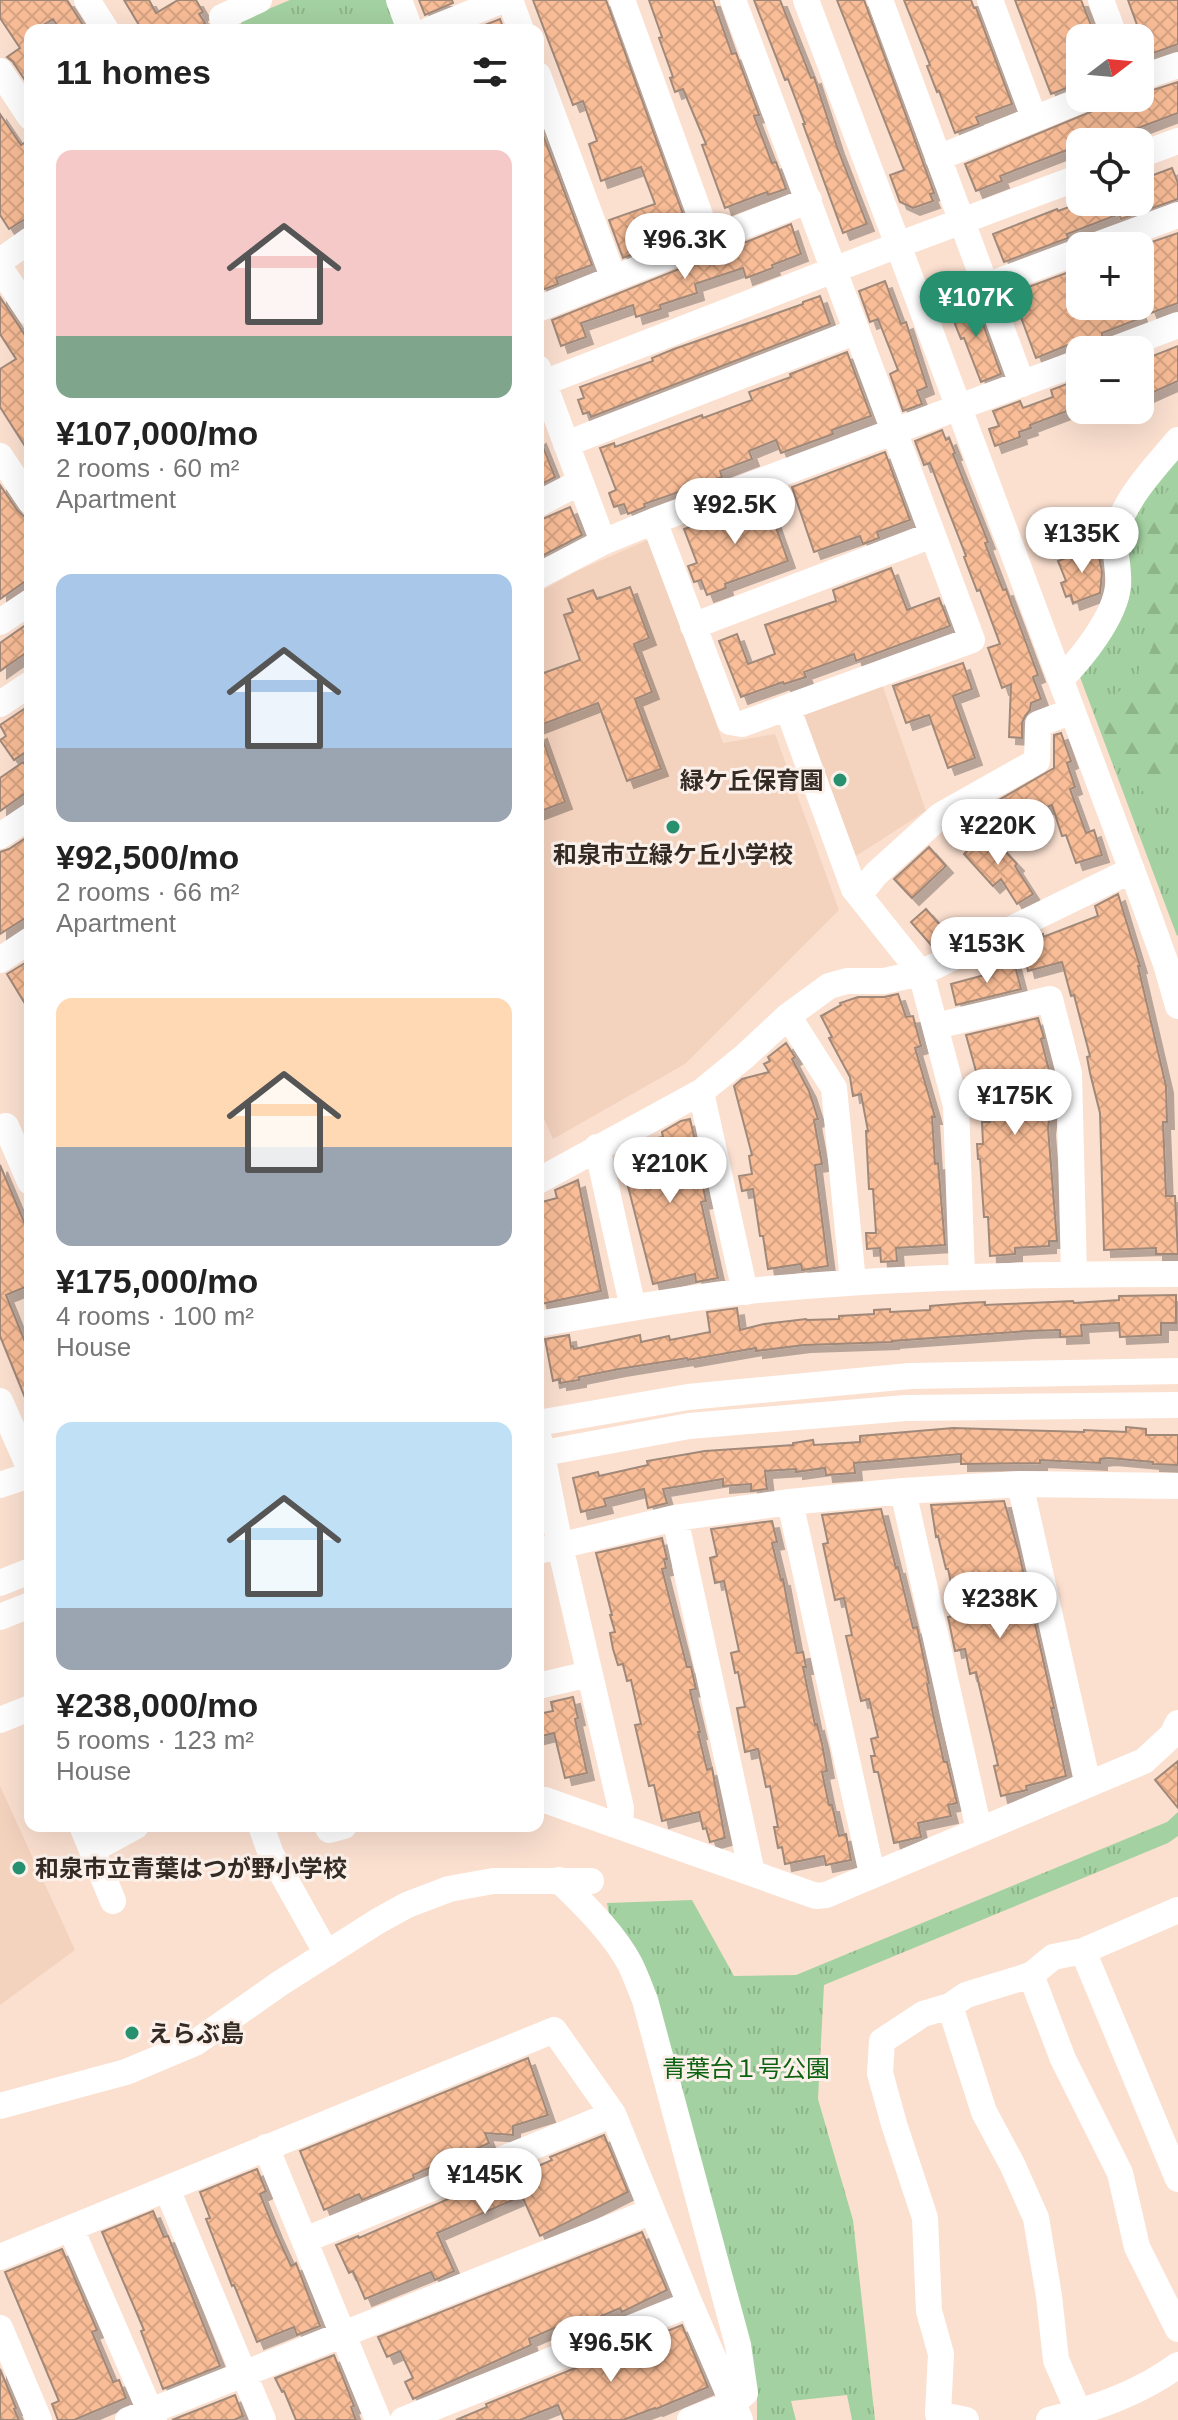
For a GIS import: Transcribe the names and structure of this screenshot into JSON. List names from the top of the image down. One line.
{"parks":["青葉台１号公園"],"places":["緑ケ丘保育園","和泉市立緑ケ丘小学校","和泉市立青葉はつが野小学校","えらぶ島"],"north":"right","page":{"map_buttons":["+","−"],"heading":"11 homes","list":[{"name":"¥107,000/mo","note":"2 rooms · 60 m² · Apartment"},{"name":"¥92,500/mo","note":"2 rooms · 66 m² · Apartment"},{"name":"¥175,000/mo","note":"4 rooms · 100 m² · House"},{"name":"¥238,000/mo","note":"5 rooms · 123 m² · House"}],"price":["¥96.3K","¥107K","¥92.5K","¥135K","¥220K","¥153K","¥175K","¥210K","¥238K","¥145K","¥96.5K"]}}
